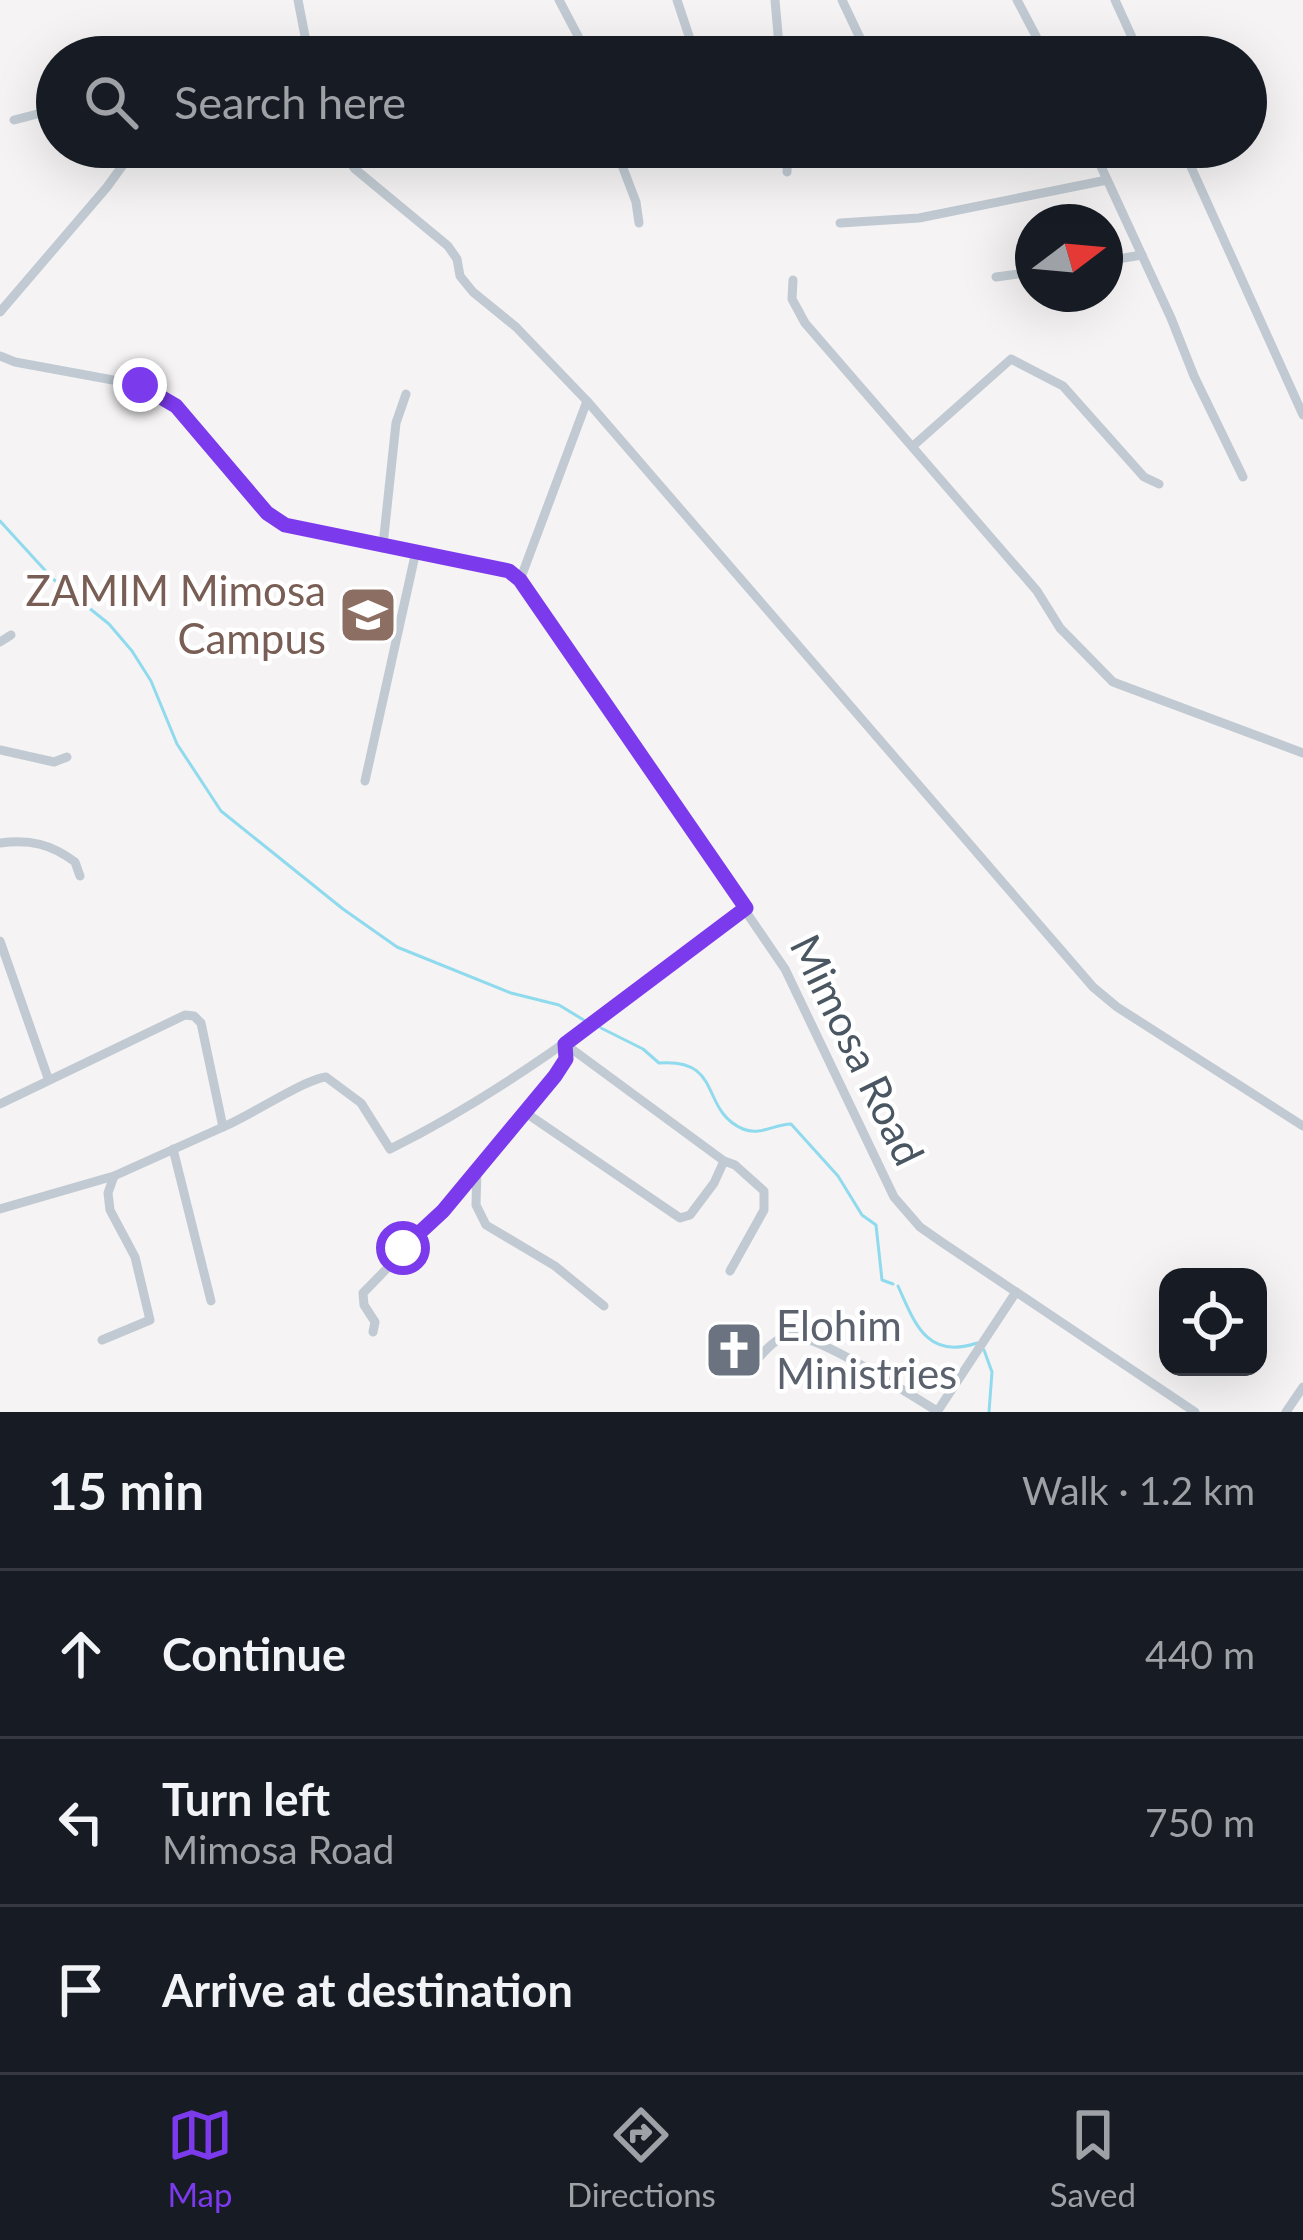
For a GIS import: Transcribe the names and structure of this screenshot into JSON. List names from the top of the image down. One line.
{"streets":{"street":["Mimosa Road"]},"places":{"school or university":["ZAMIM Mimosa Campus"],"church":["Elohim Ministries"]},"north":"right","page":{"search":"Search here","heading":["15 min","Walk · 1.2 km"],"list":[["Continue","440 m"],["Turn left","Mimosa Road","750 m"],"Arrive at destination"],"nav":["Map","Directions","Saved"]}}
